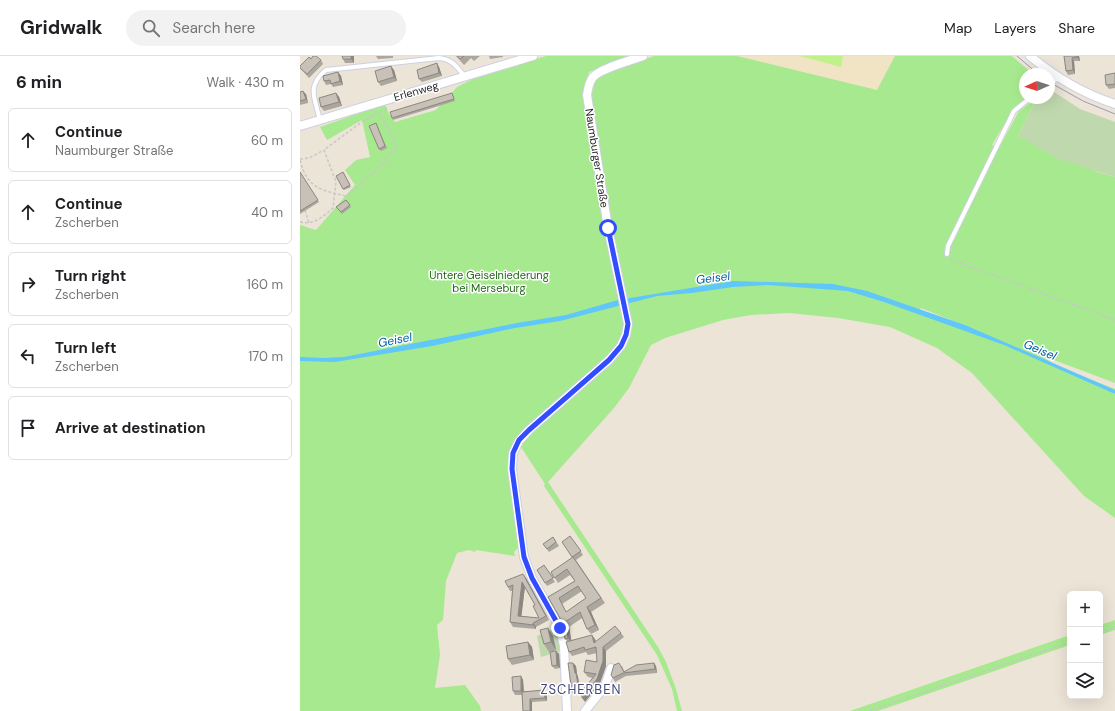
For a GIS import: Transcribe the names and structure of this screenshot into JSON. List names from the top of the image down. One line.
{"streets":{"street":["Erlenweg","Naumburger Straße"]},"districts":["ZSCHERBEN"],"water":["Geisel"],"parks":["Untere Geiselniederung bei Merseburg"],"north":"left","page":{"header":"Gridwalk","search":"Search here","nav":["Map","Layers","Share"],"heading":["6 min","Walk · 430 m"],"list":[["Continue","Naumburger Straße","60 m"],["Continue","Zscherben","40 m"],["Turn right","Zscherben","160 m"],["Turn left","Zscherben","170 m"],"Arrive at destination"],"map_buttons":["+","−"]}}
